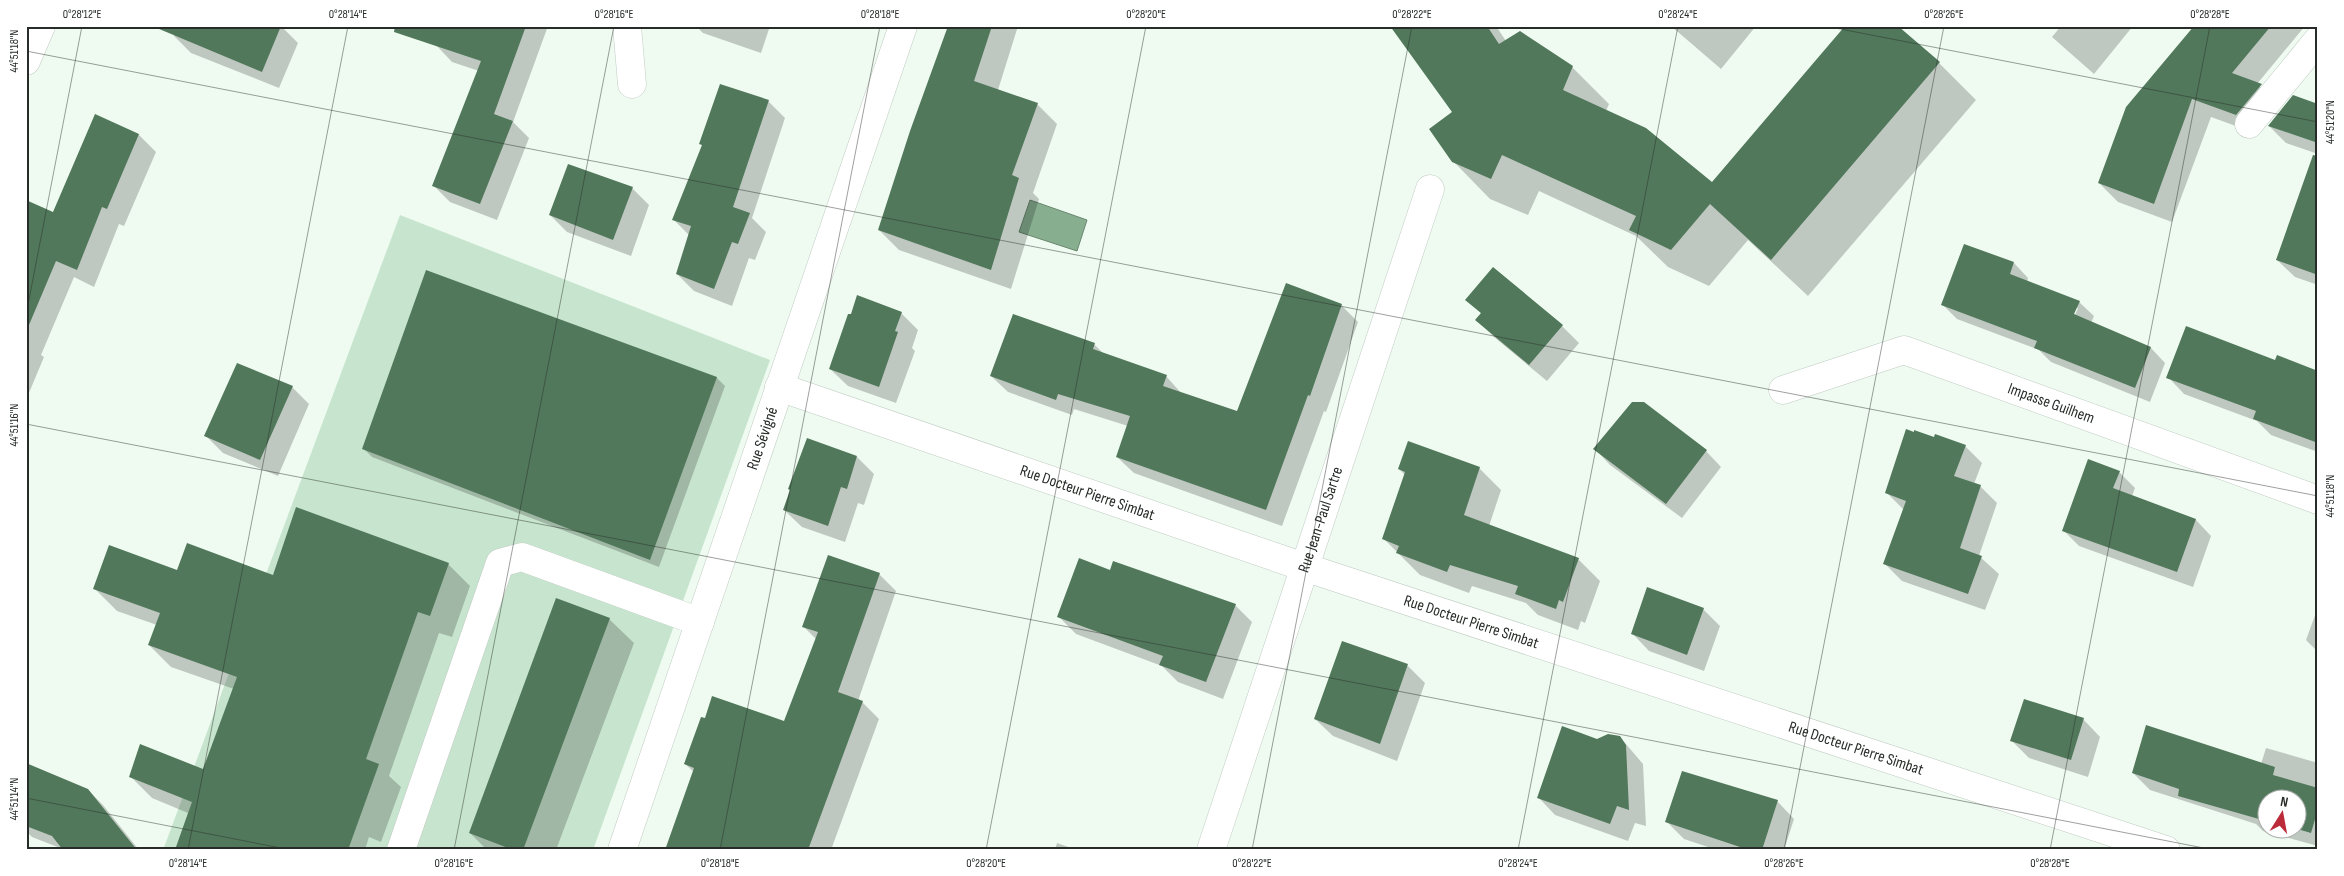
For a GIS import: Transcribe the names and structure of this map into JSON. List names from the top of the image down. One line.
{"streets":{"street":["Impasse Guilhem","Rue Sévigné","Rue Docteur Pierre Simbat","Rue Jean-Paul Sartre"]},"crossings":[["Rue Sévigné","Rue Docteur Pierre Simbat"],["Rue Docteur Pierre Simbat","Rue Jean-Paul Sartre"]],"north":"top","coordinates":["0°28'12\"E","0°28'14\"E","0°28'16\"E","0°28'18\"E","0°28'20\"E","0°28'22\"E","0°28'24\"E","0°28'26\"E","0°28'28\"E","44°51'18\"N","44°51'20\"N","44°51'16\"N","44°51'14\"N"]}
